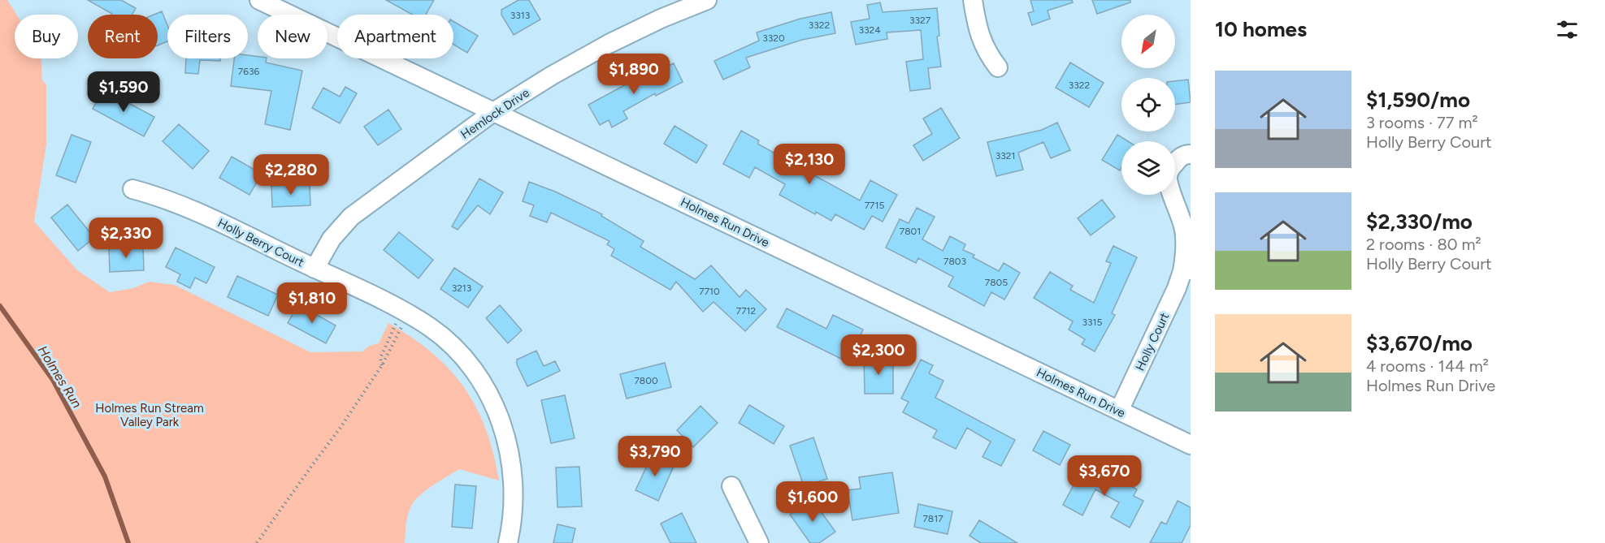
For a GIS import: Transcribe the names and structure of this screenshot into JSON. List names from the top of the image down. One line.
{"streets":{"street":["Hemlock Drive","Holmes Run Drive","Holly Berry Court","Holly Court"]},"crossings":[["Hemlock Drive","Holmes Run Drive"],["Hemlock Drive","Holly Berry Court"],["Holmes Run Drive","Holly Court"]],"water":["Holmes Run"],"parks":["Holmes Run Stream Valley Park"],"house_numbers":["3313","3327","3322","3324","3320","7636","3322","3321","7715","7801","7803","7805","3213","7710","7712","3315","7800","7817"],"north":"bottom left","page":{"heading":"10 homes","chip":["Buy","Rent","Filters","New","Apartment"],"price":["$1,890","$1,590","$2,130","$2,280","$2,330","$1,810","$2,300","$3,790","$3,670","$1,600"],"list":[{"name":"$1,590/mo","note":"3 rooms · 77 m² · Holly Berry Court"},{"name":"$2,330/mo","note":"2 rooms · 80 m² · Holly Berry Court"},{"name":"$3,670/mo","note":"4 rooms · 144 m² · Holmes Run Drive"}]}}
